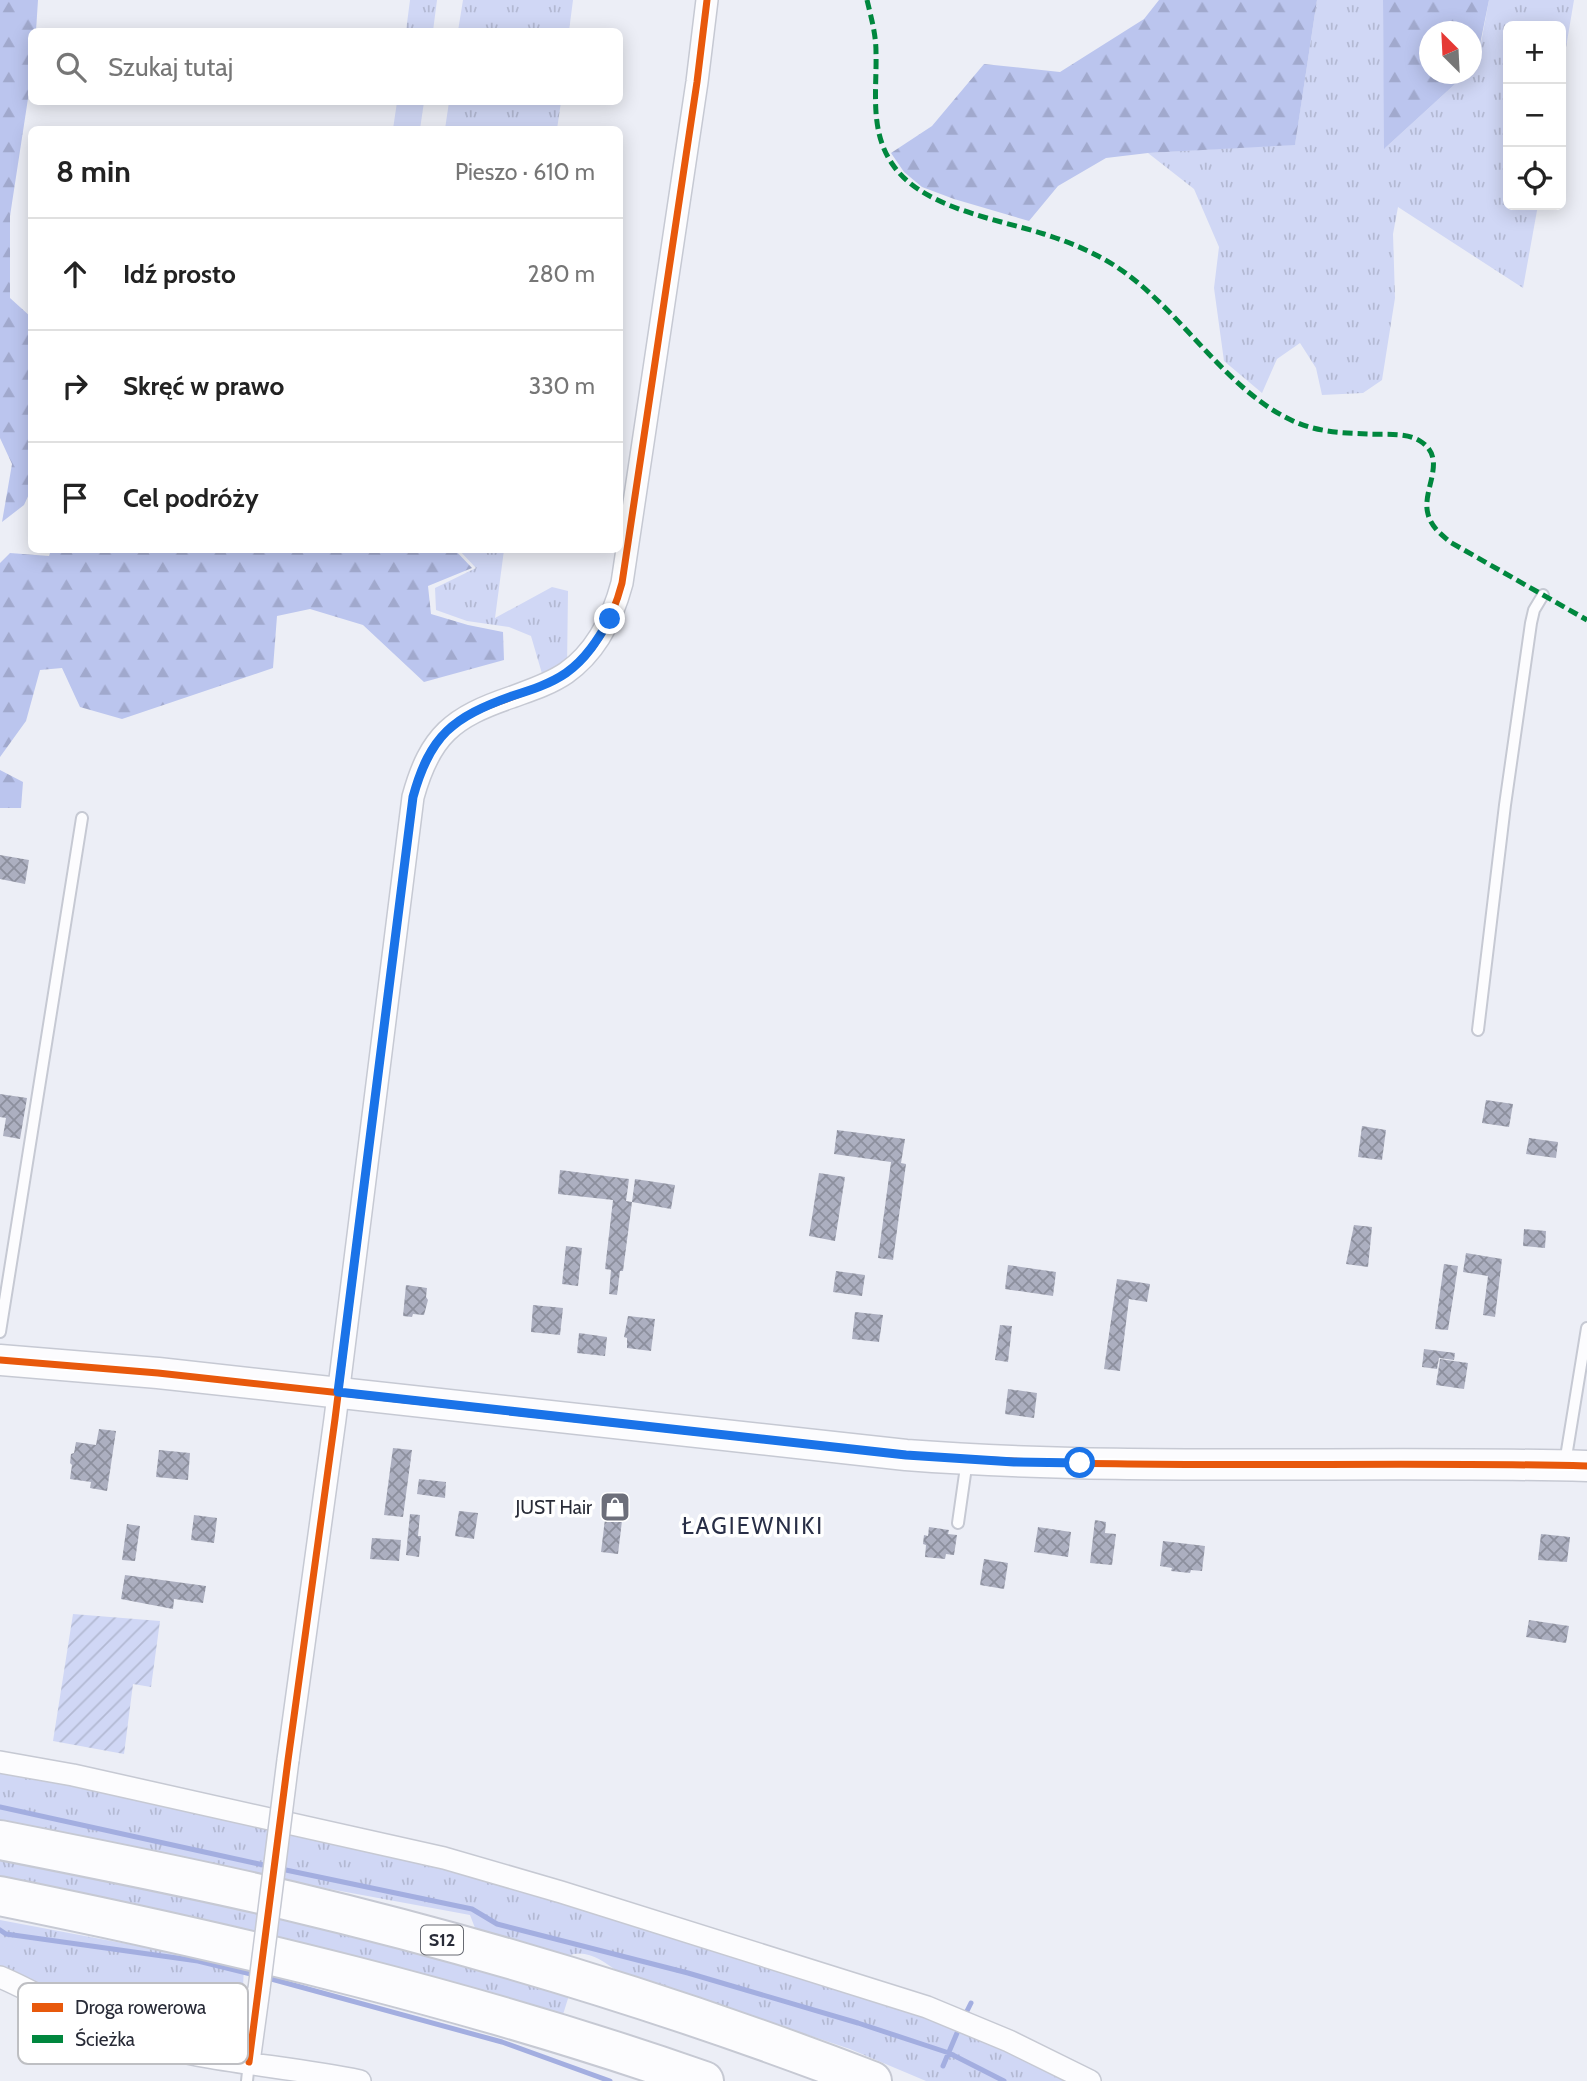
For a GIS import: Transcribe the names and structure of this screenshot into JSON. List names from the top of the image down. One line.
{"streets":{"highway":["S12"]},"districts":["ŁAGIEWNIKI"],"places":{"shop":["JUST Hair"]},"legend":["Droga rowerowa","Ścieżka"],"north":"top left","page":{"map_buttons":["+","−"],"search":"Szukaj tutaj","heading":["8 min","Pieszo · 610 m"],"list":[["Idź prosto","280 m"],["Skręć w prawo","330 m"],"Cel podróży"]}}
